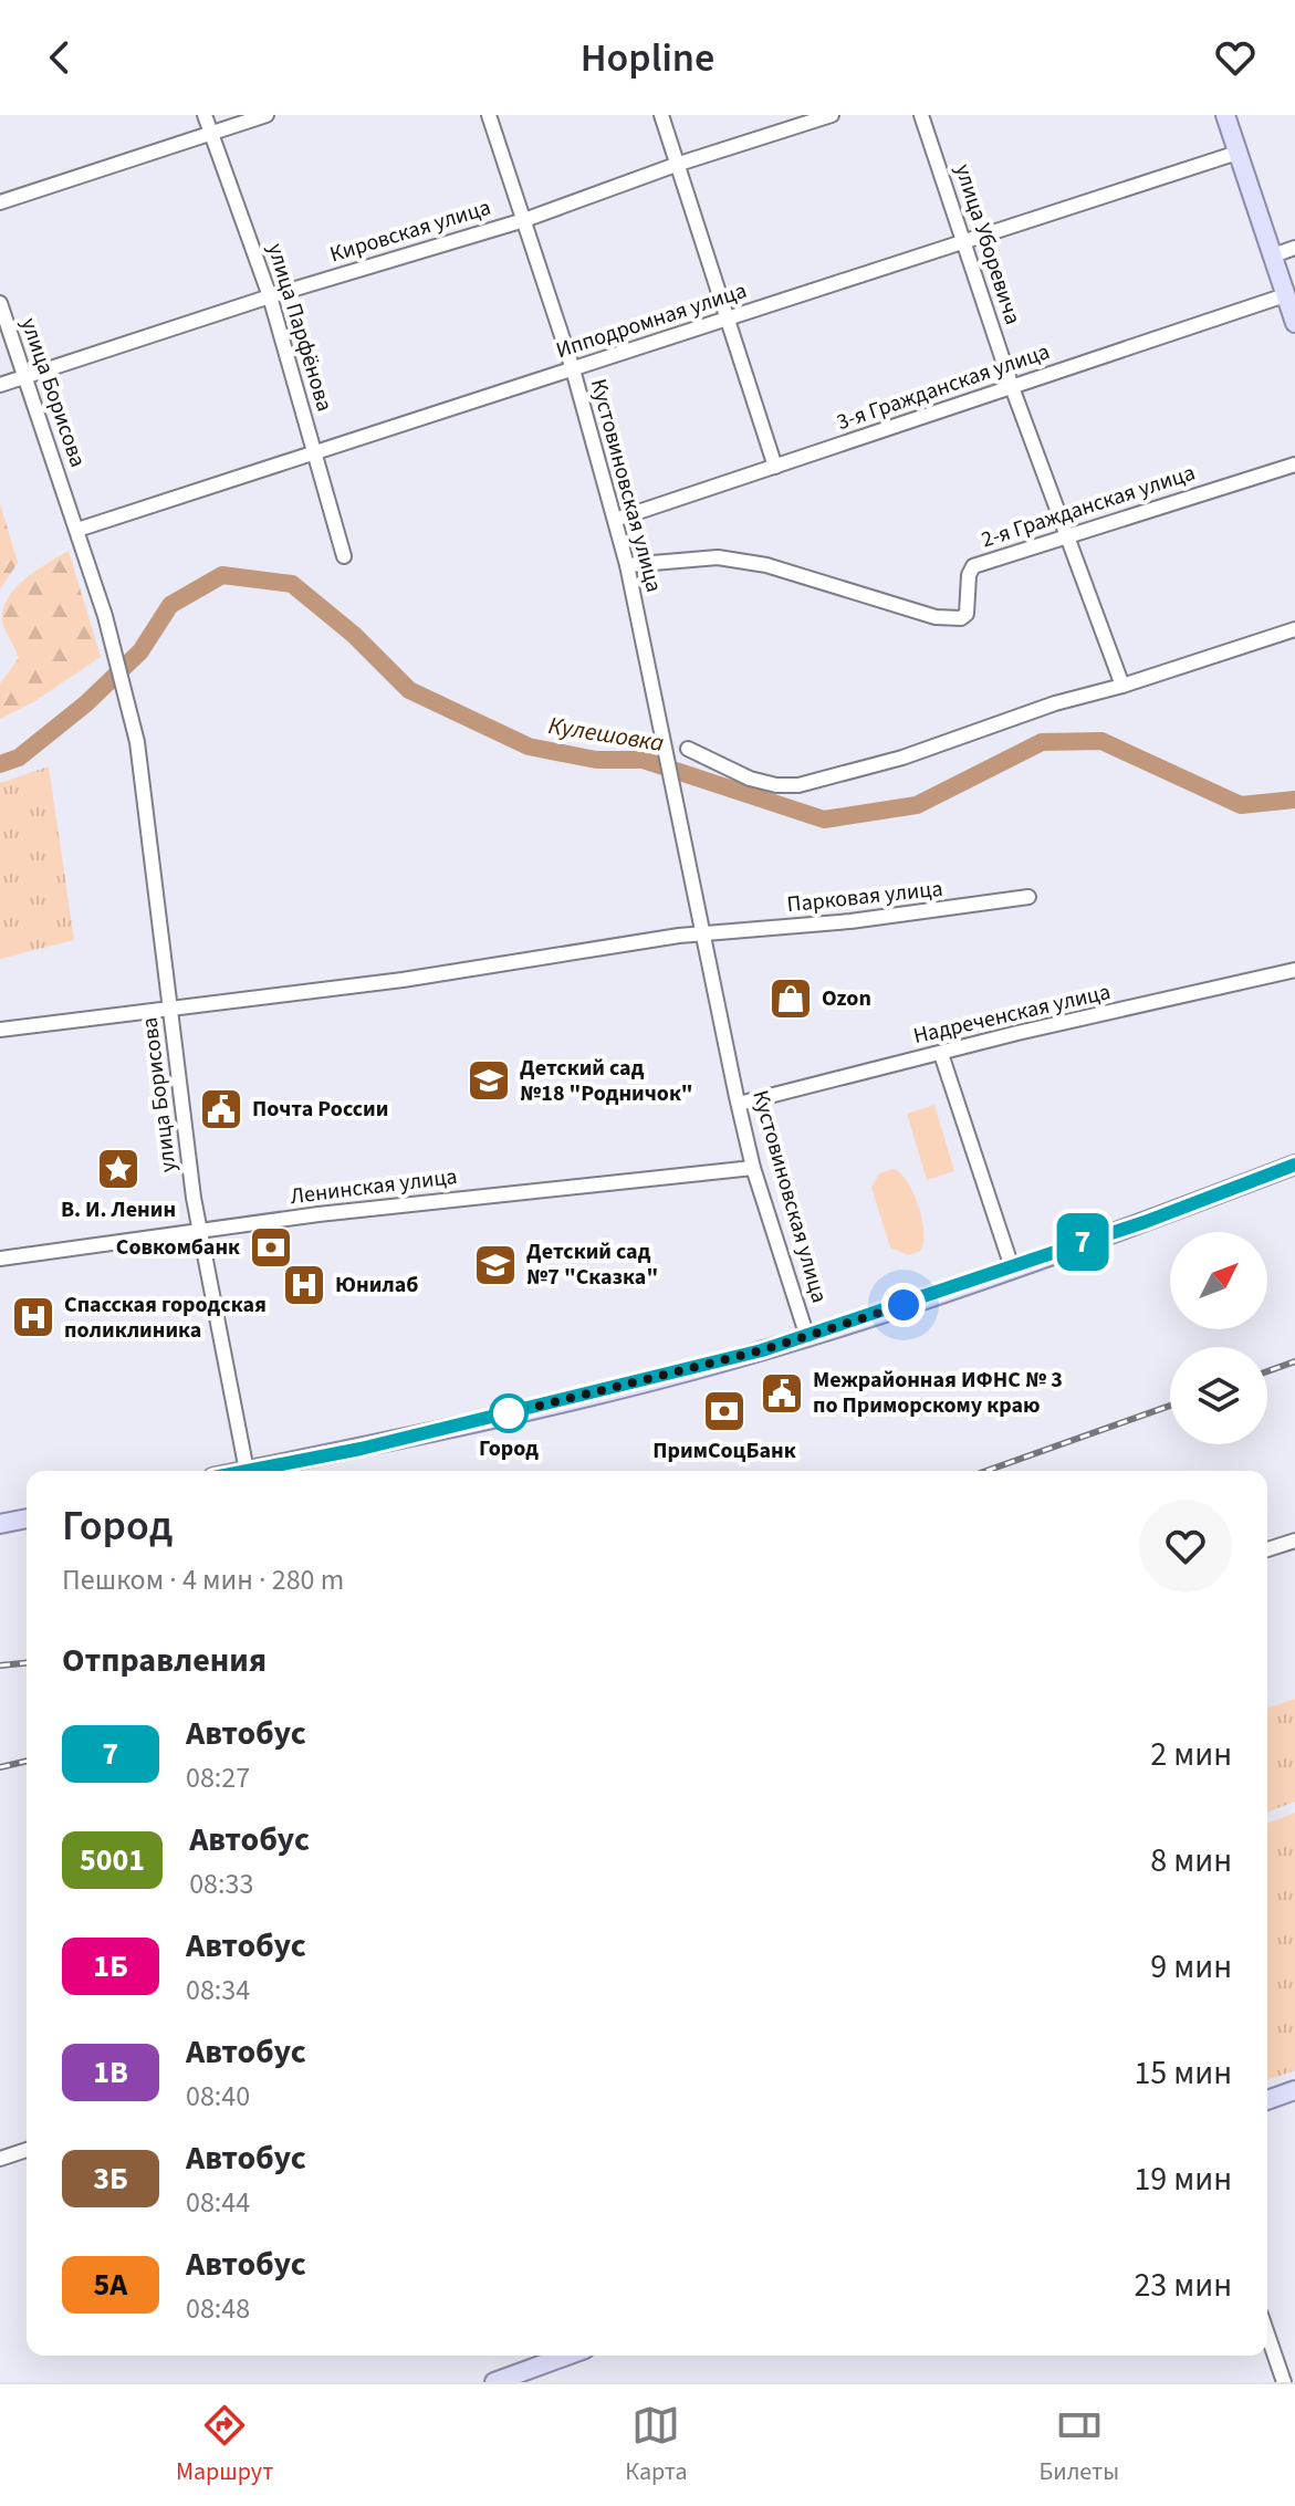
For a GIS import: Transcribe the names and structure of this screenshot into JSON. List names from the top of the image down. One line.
{"streets":{"street":["Кировская улица","улица Уборевича","Ипподромная улица","улица Парфёнова","3-я Гражданская улица","улица Борисова","Кустовиновская улица","2-я Гражданская улица","Парковая улица","Надреченская улица","Ленинская улица"]},"crossings":[["Кировская улица","улица Парфёнова"],["Кировская улица","улица Борисова"],["Кировская улица","Кустовиновская улица"],["улица Уборевича","Ипподромная улица"],["улица Уборевича","3-я Гражданская улица"],["улица Уборевича","2-я Гражданская улица"],["Ипподромная улица","улица Парфёнова"],["Ипподромная улица","улица Борисова"],["Ипподромная улица","Кустовиновская улица"],["3-я Гражданская улица","Кустовиновская улица"],["улица Борисова","Парковая улица"],["улица Борисова","Ленинская улица"],["Кустовиновская улица","2-я Гражданская улица"],["Кустовиновская улица","Парковая улица"],["Кустовиновская улица","Надреченская улица"],["Кустовиновская улица","Ленинская улица"]],"water":["Кулешовка"],"places":{"shop":["Ozon"],"school or university":["Детский сад №18 \"Родничок\"","Детский сад №7 \"Сказка\""],"public building":["Почта России","Межрайонная ИФНС № 3 по Приморскому краю"],"place":["В. И. Ленин"],"bank":["Совкомбанк","ПримСоцБанк"],"hospital":["Юнилаб","Спасская городская поликлиника"],"other":["Город"]},"lines":["bus line 7"],"north":"top right","page":{"header":"Hopline","on_map":"7","heading":[["Город","Пешком · 4 мин · 280 m"],"Отправления"],"list":[{"mark":"7","name":"Автобус","note":"08:27","value":"2 мин"},{"mark":"5001","name":"Автобус","note":"08:33","value":"8 мин"},{"mark":"1Б","name":"Автобус","note":"08:34","value":"9 мин"},{"mark":"1В","name":"Автобус","note":"08:40","value":"15 мин"},{"mark":"3Б","name":"Автобус","note":"08:44","value":"19 мин"},{"mark":"5А","name":"Автобус","note":"08:48","value":"23 мин"}],"tabs":["Маршрут","Карта","Билеты"]}}
